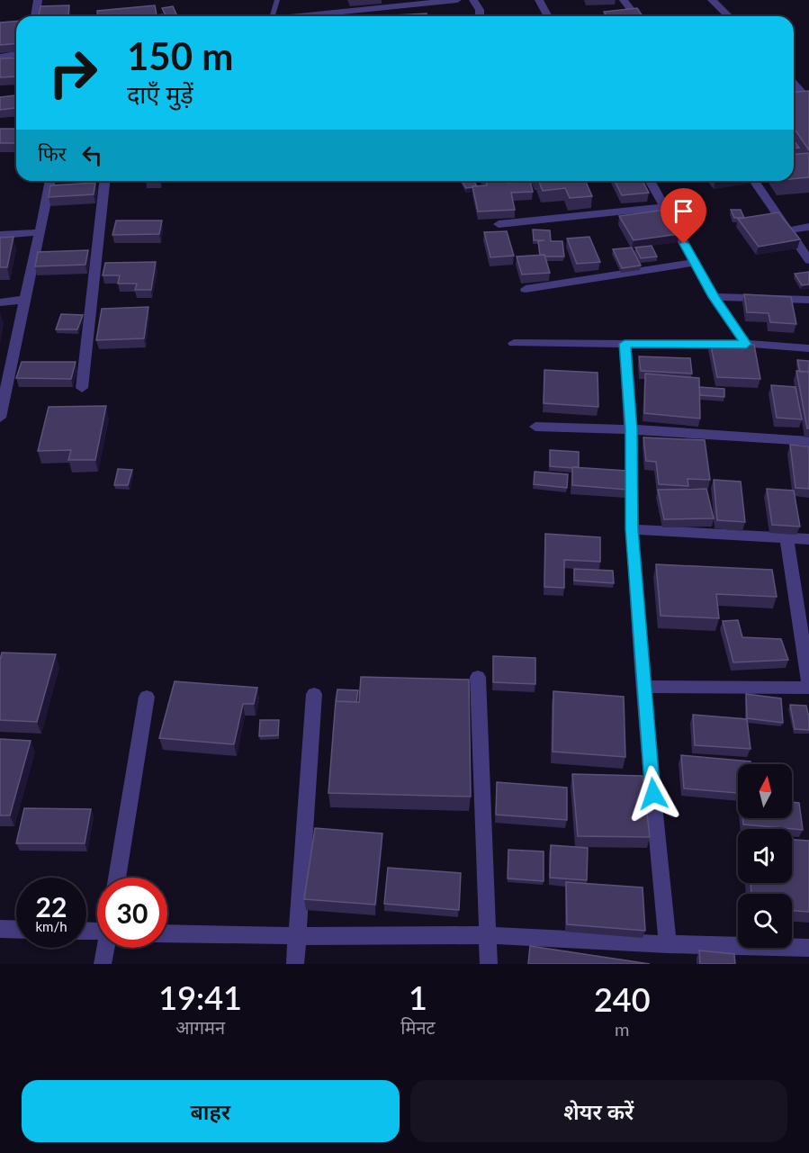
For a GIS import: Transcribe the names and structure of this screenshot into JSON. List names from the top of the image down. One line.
{"north":"top","page":{"turn":["150 m","दाएँ मुड़ें"],"then":"फिर","speed":"22 km/h","limit":"30","eta":["19:41","आगमन","1","मिनट","240","m"],"buttons":["बाहर","शेयर करें"]}}
